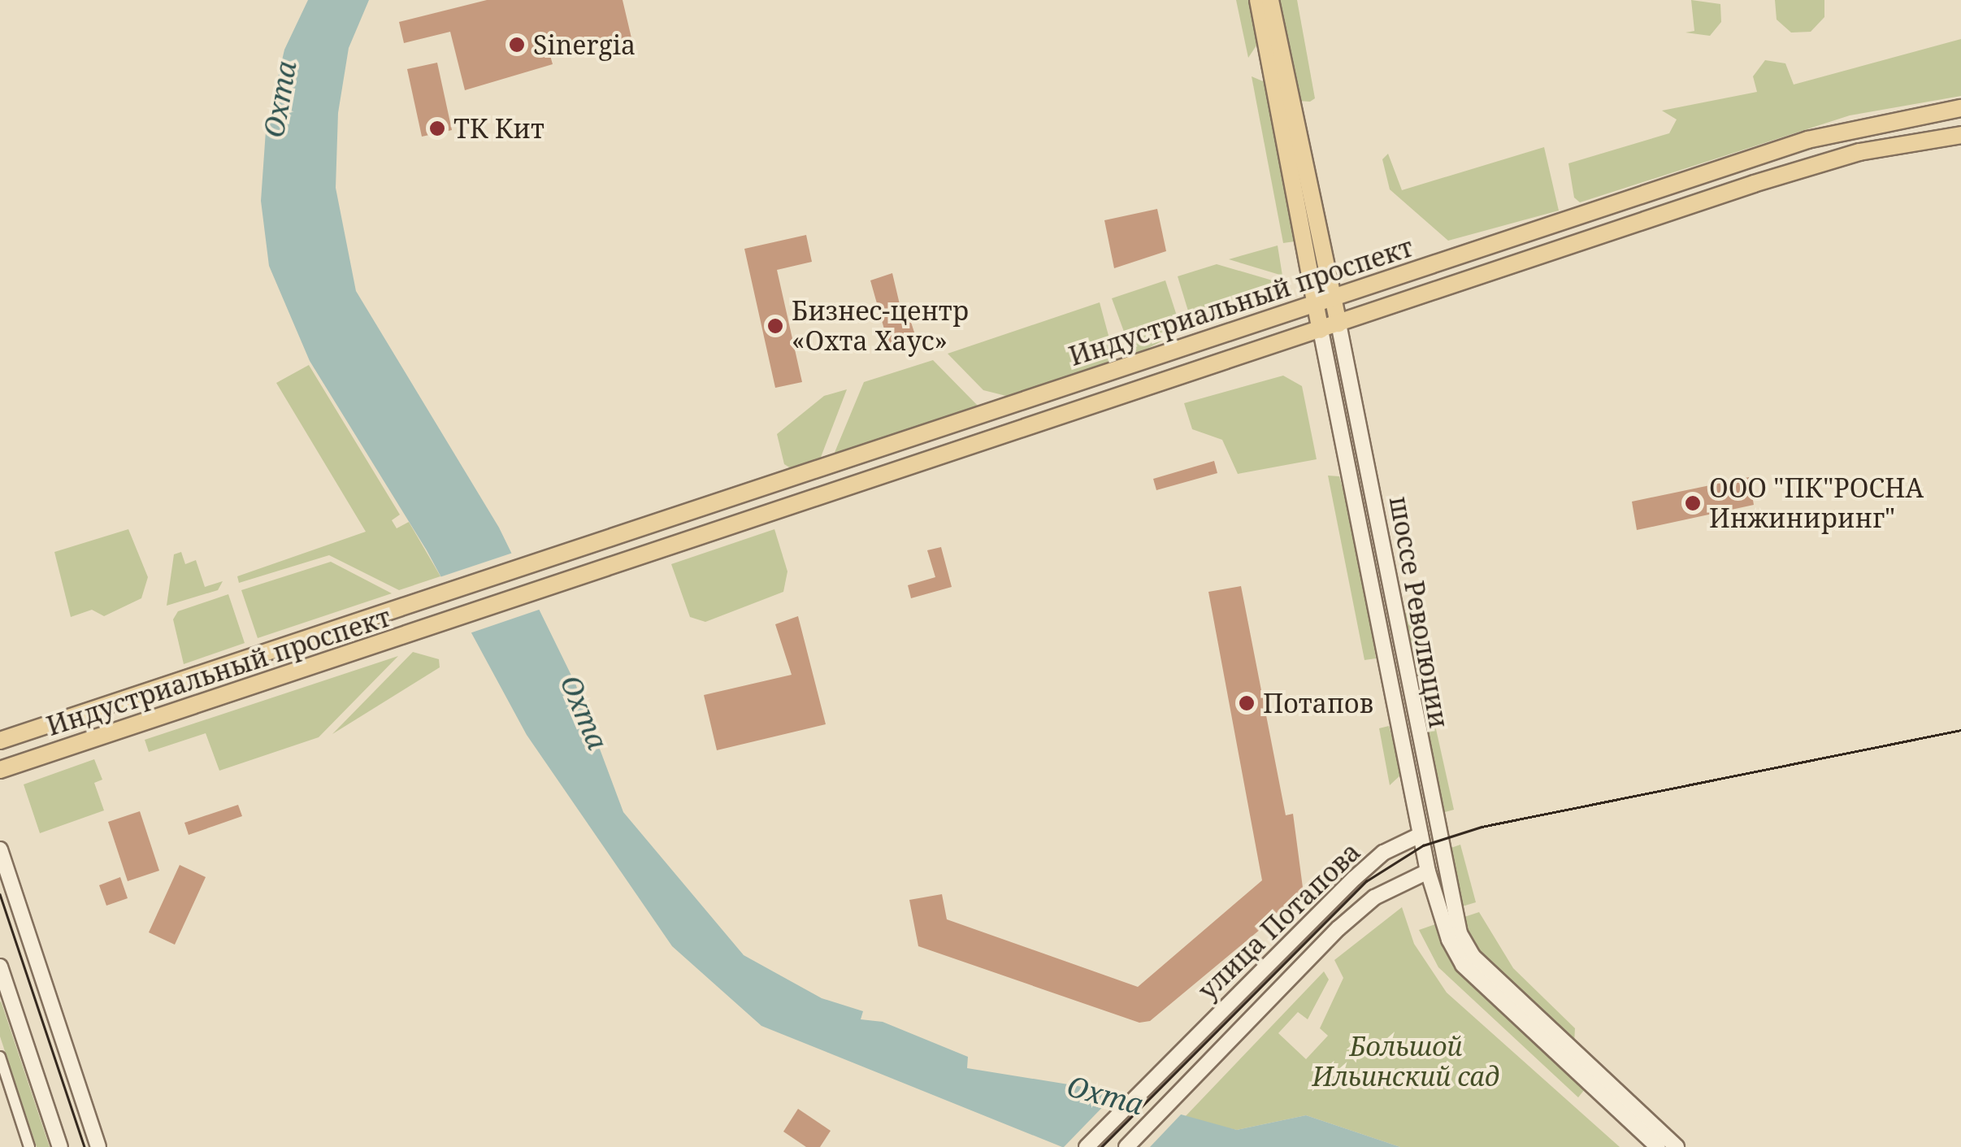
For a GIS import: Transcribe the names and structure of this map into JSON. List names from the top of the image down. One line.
{"streets":{"main road":["Индустриальный проспект","шоссе Революции","улица Потапова"]},"crossings":[["Индустриальный проспект","шоссе Революции"],["шоссе Революции","улица Потапова"]],"water":["Охта"],"parks":["Большой Ильинский сад"],"places":["Sinergia","ТК Кит","Бизнес-центр «Охта Хаус»","ООО \"ПК\"РОСНА Инжиниринг\"","Потапов"]}
